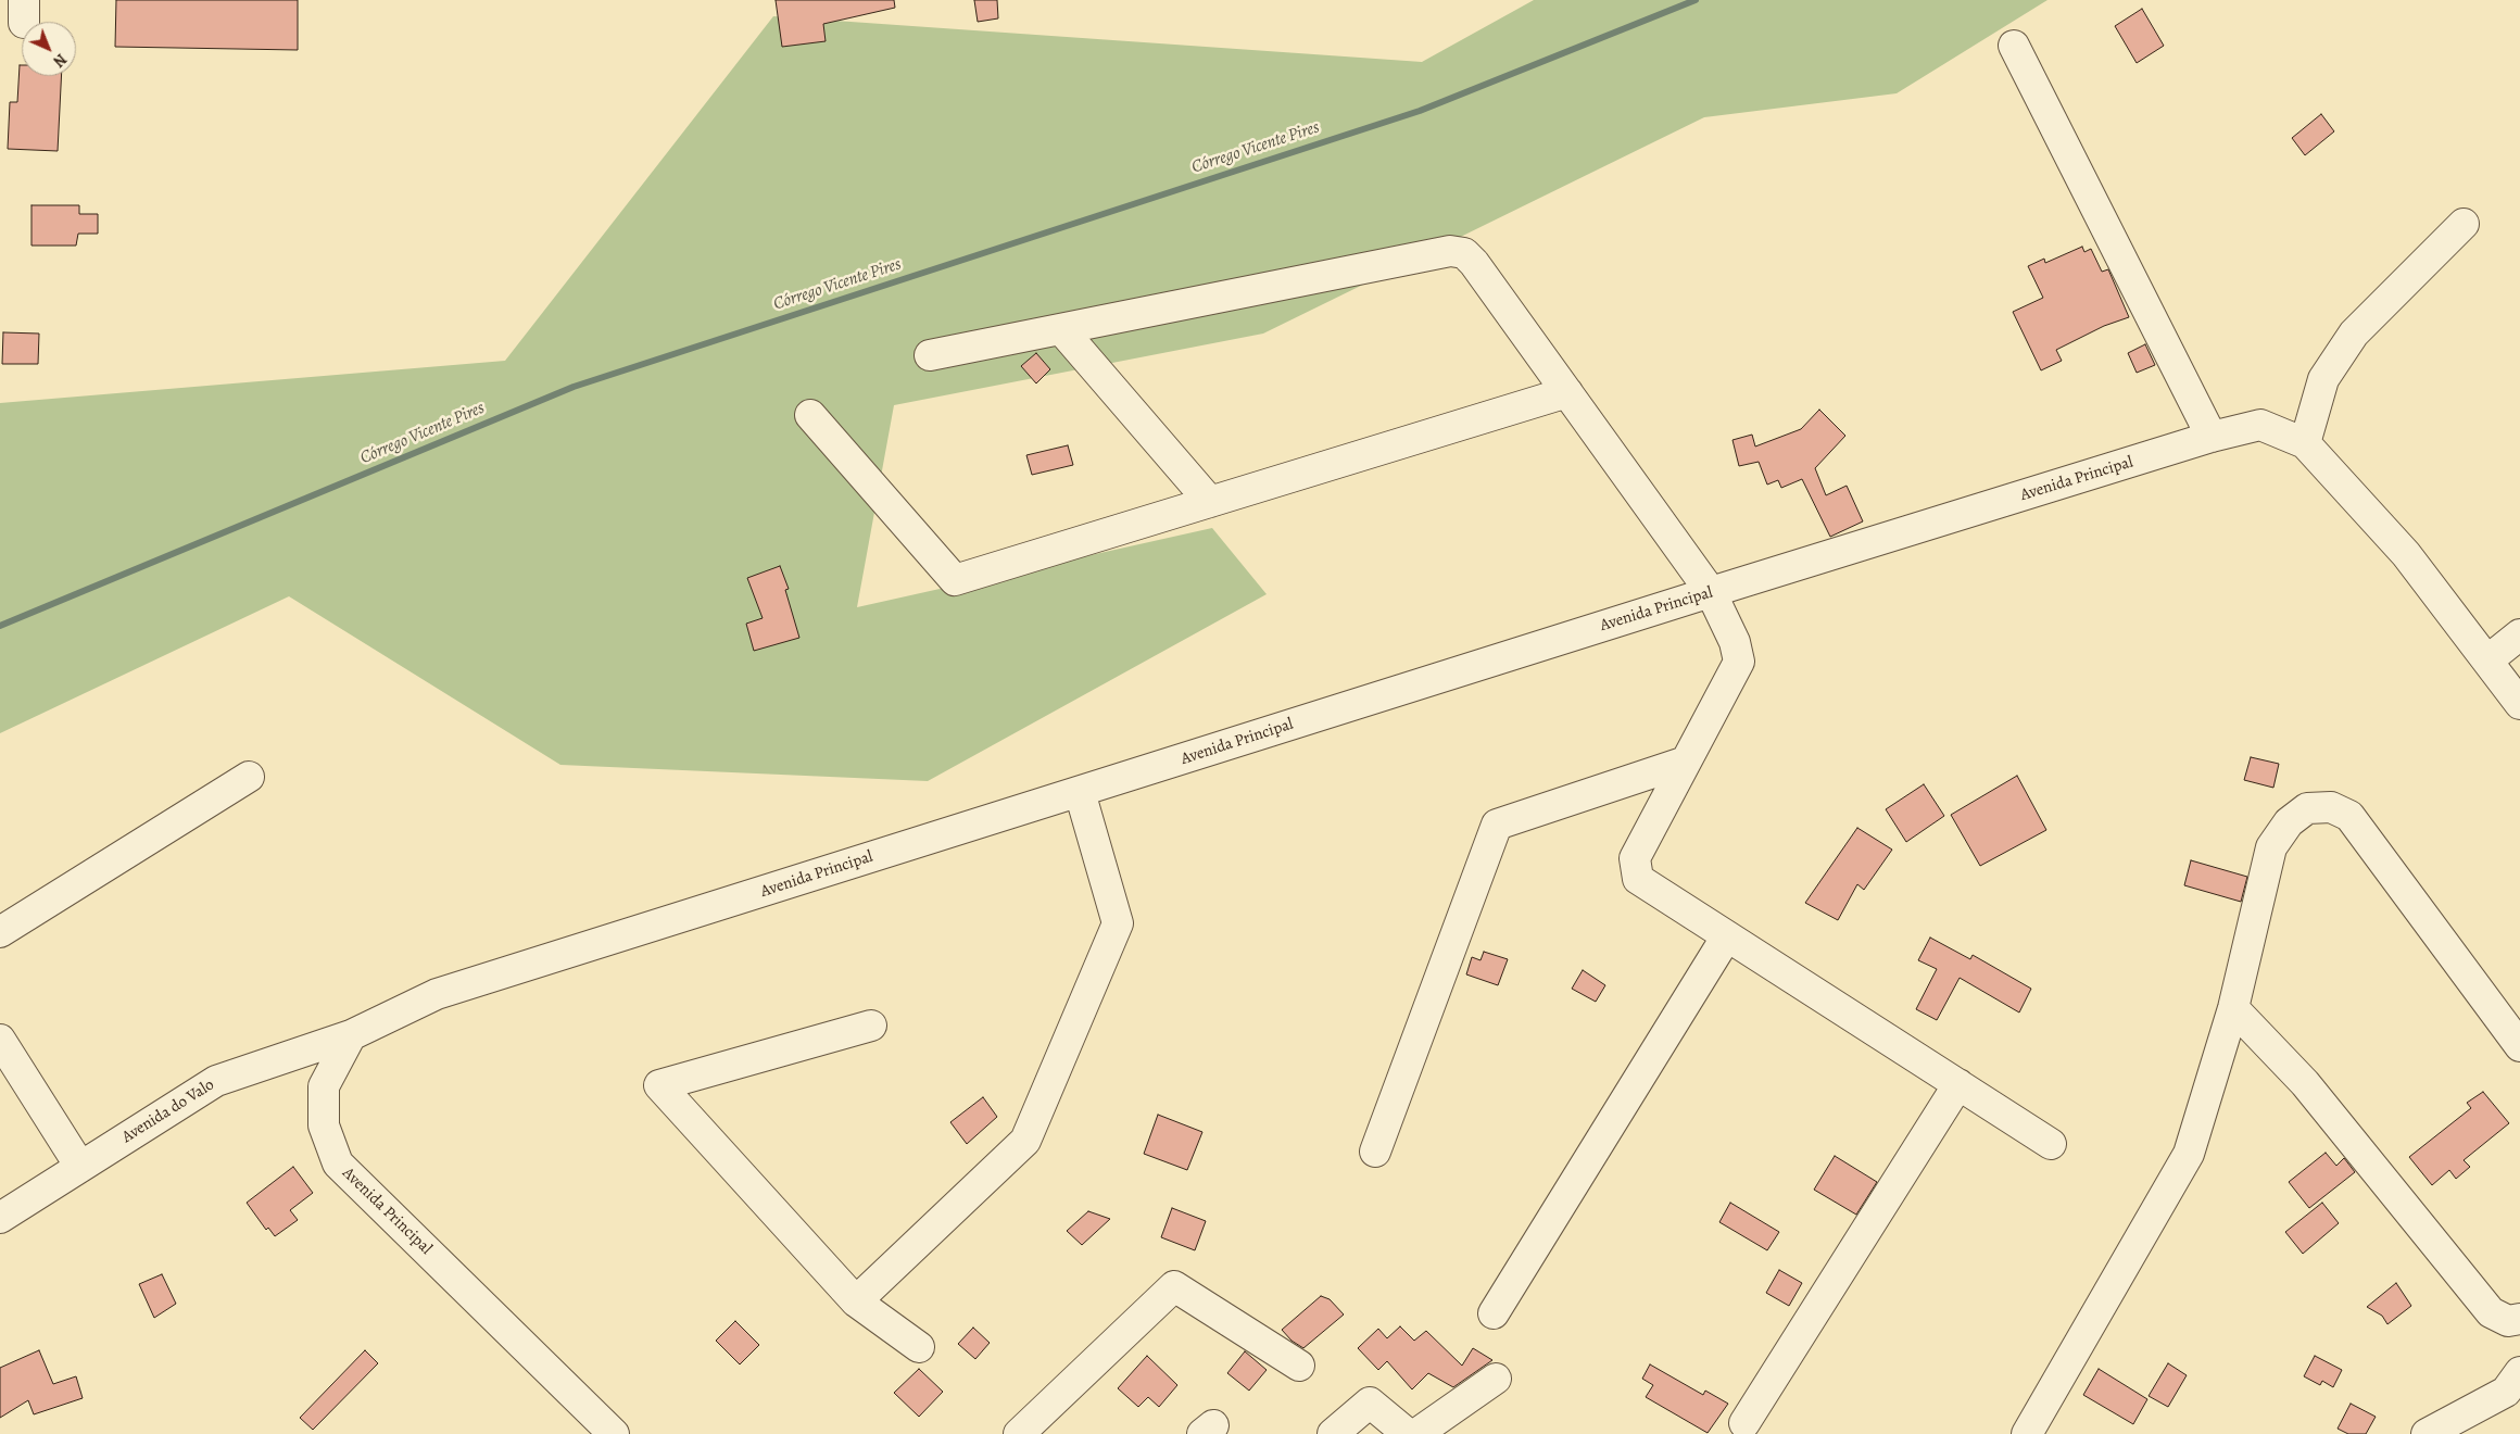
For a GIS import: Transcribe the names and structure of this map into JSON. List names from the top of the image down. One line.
{"streets":{"street":["Avenida Principal","Avenida do Valo"]},"crossings":[["Avenida Principal","Avenida do Valo"]],"water":["Córrego Vicente Pires"],"north":"bottom right"}
